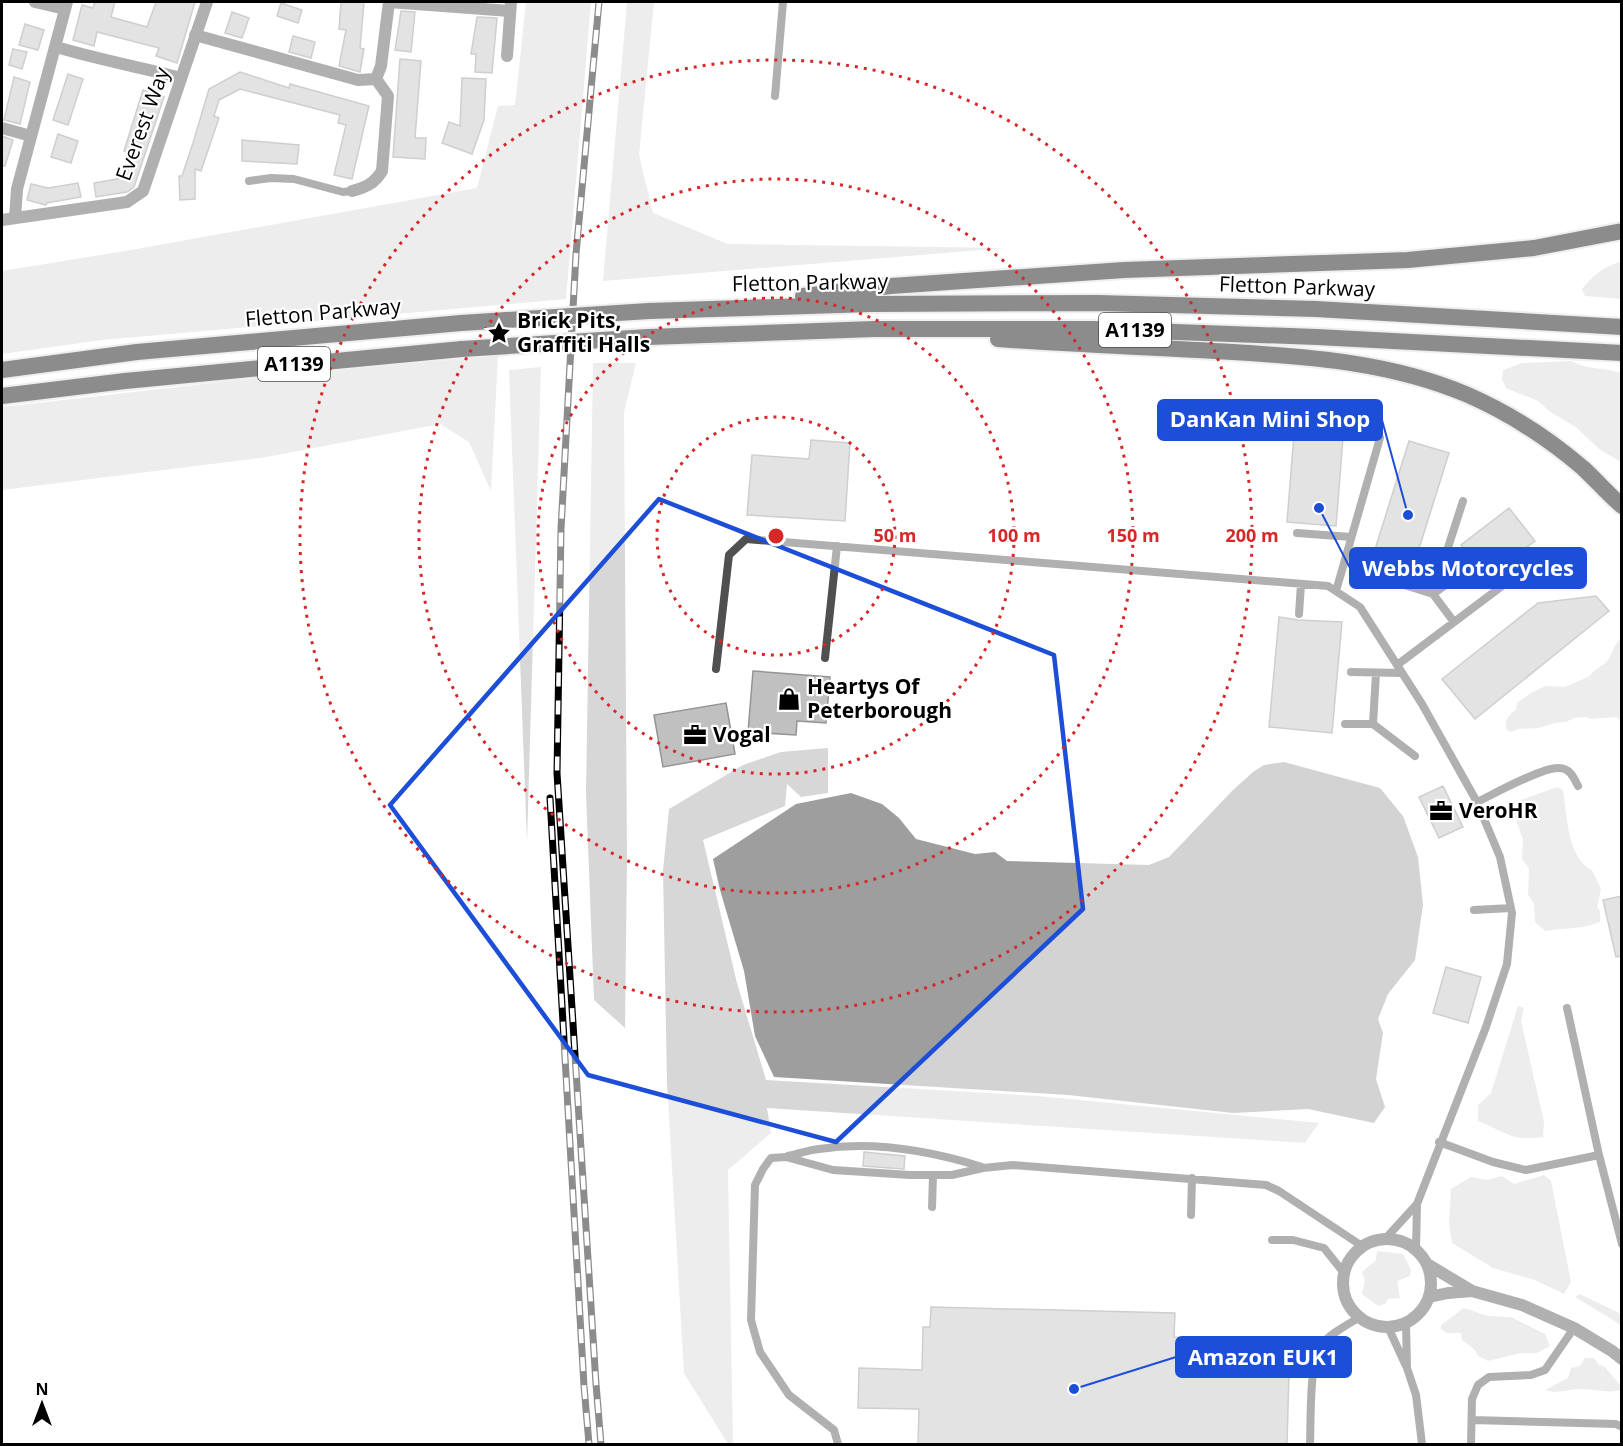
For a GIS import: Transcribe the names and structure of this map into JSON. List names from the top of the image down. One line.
{"streets":{"highway":["Fletton Parkway","A1139"],"street":["Everest Way"]},"crossings":[["Fletton Parkway","A1139"]],"places":{"place":["Brick Pits, Graffiti Halls"],"other":["Webbs Motorcycles","DanKan Mini Shop","Amazon EUK1"],"shop":["Heartys Of Peterborough"],"office":["Vogal","VeroHR"]},"north":"top","rings":["50 m","100 m","150 m","200 m"]}
